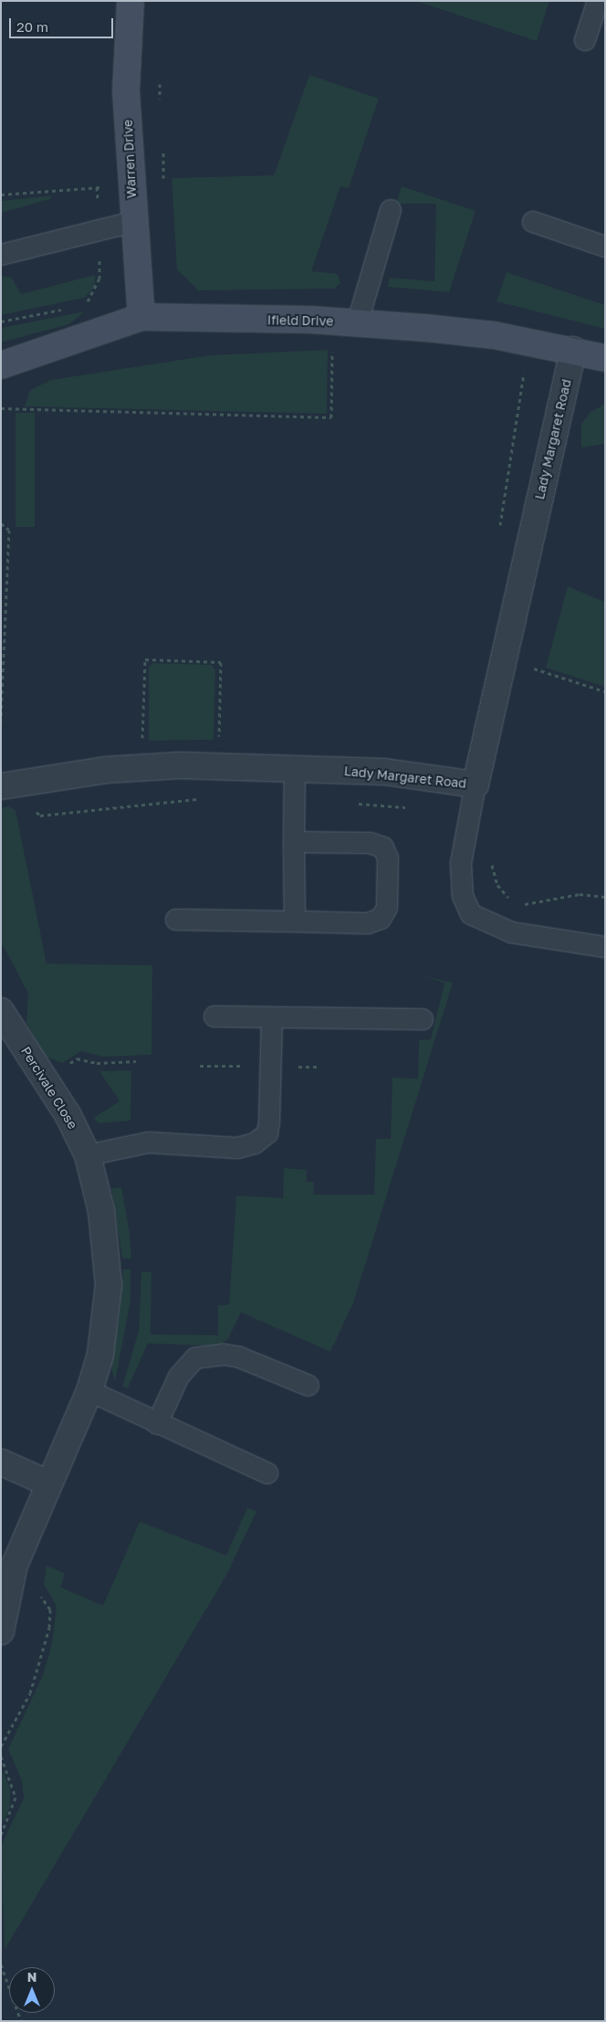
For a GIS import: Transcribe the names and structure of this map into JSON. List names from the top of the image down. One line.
{"streets":{"street":["Warren Drive","Ifield Drive","Lady Margaret Road","Percivale Close"]},"crossings":[["Warren Drive","Ifield Drive"],["Ifield Drive","Lady Margaret Road"]],"scale_bar":"20 m","north":"top"}
